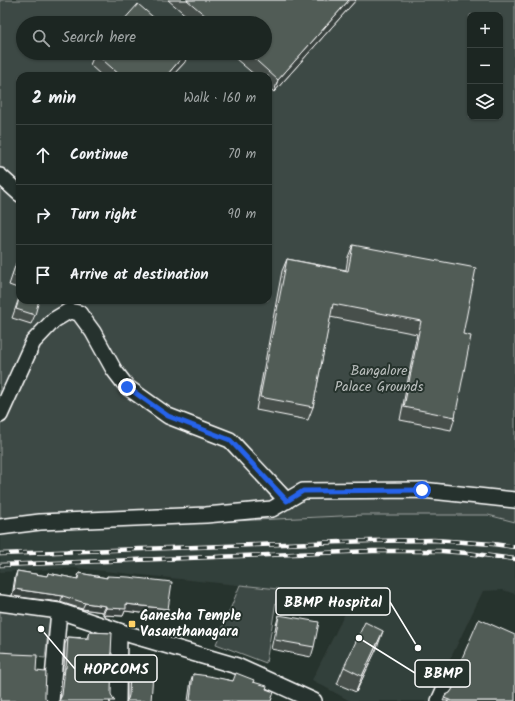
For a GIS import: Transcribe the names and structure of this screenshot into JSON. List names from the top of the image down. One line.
{"parks":["Bangalore Palace Grounds"],"places":{"transit":["Ganesha Temple Vasanthanagara"],"other":["HOPCOMS","BBMP","BBMP Hospital"]},"page":{"map_buttons":["+","−"],"search":"Search here","heading":["2 min","Walk · 160 m"],"list":[["Continue","70 m"],["Turn right","90 m"],"Arrive at destination"]}}
